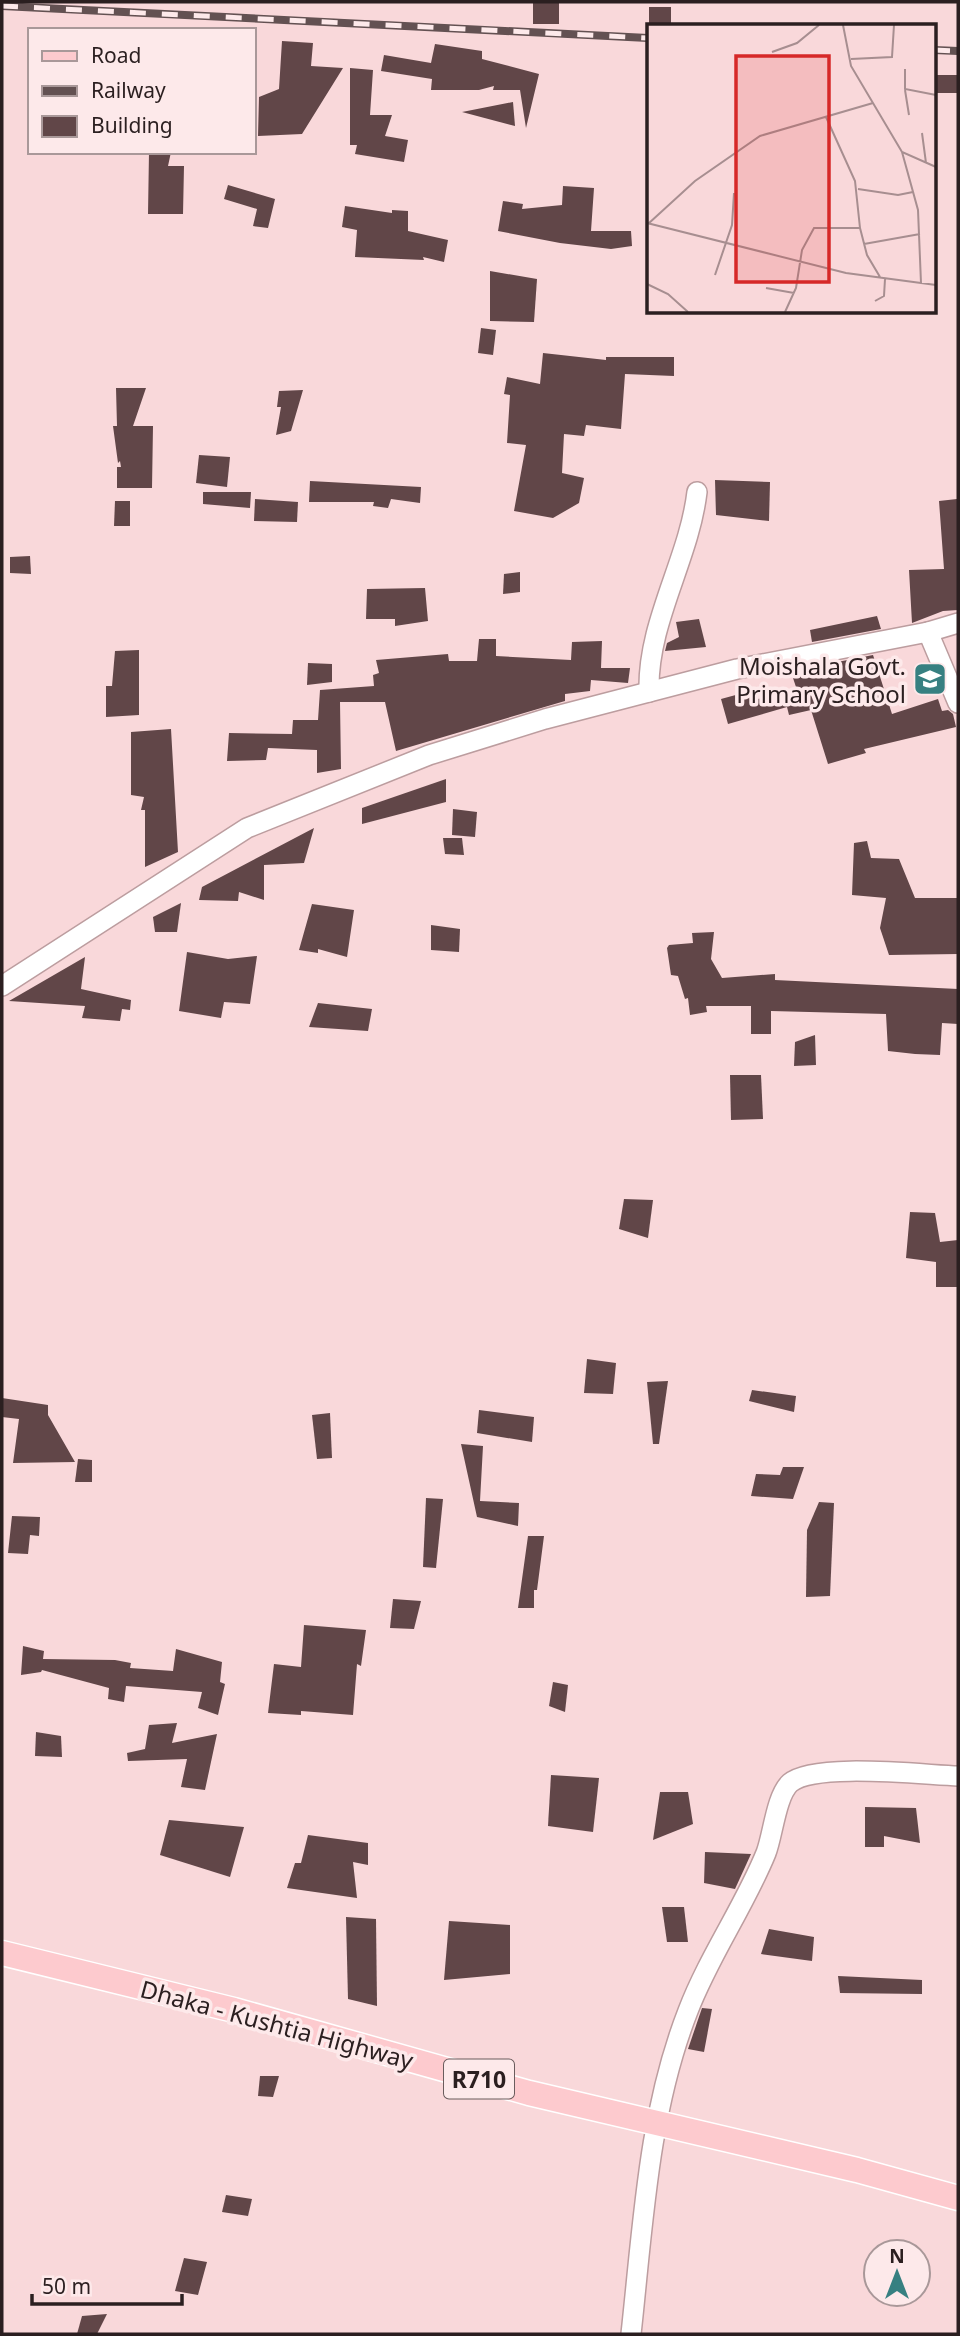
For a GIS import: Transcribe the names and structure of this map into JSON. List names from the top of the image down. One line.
{"streets":{"main road":["Dhaka - Kushtia Highway","R710"]},"places":{"school or university":["Moishala Govt. Primary School"]},"legend":["Road","Railway","Building"],"scale_bar":"50 m","north":"top"}
